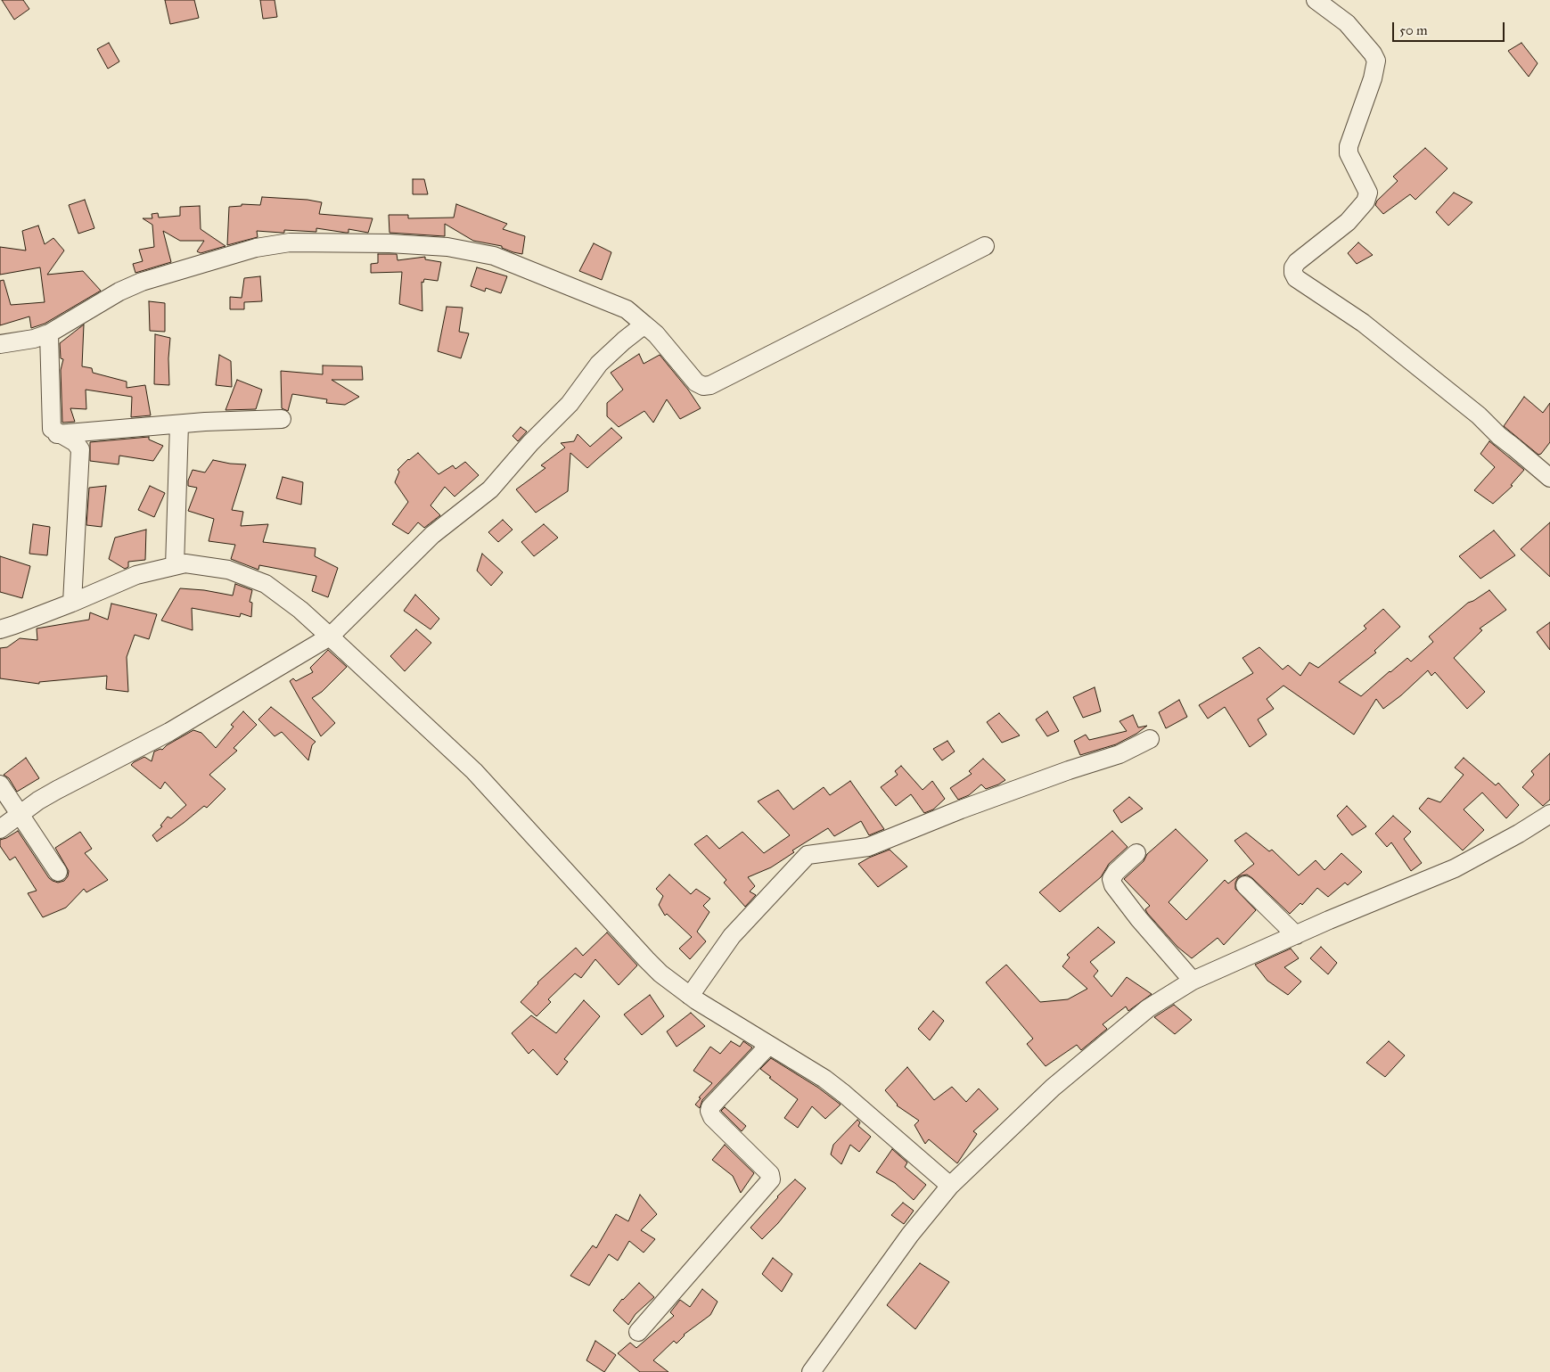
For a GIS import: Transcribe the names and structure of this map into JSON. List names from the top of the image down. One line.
{"scale_bar":"50 m"}
